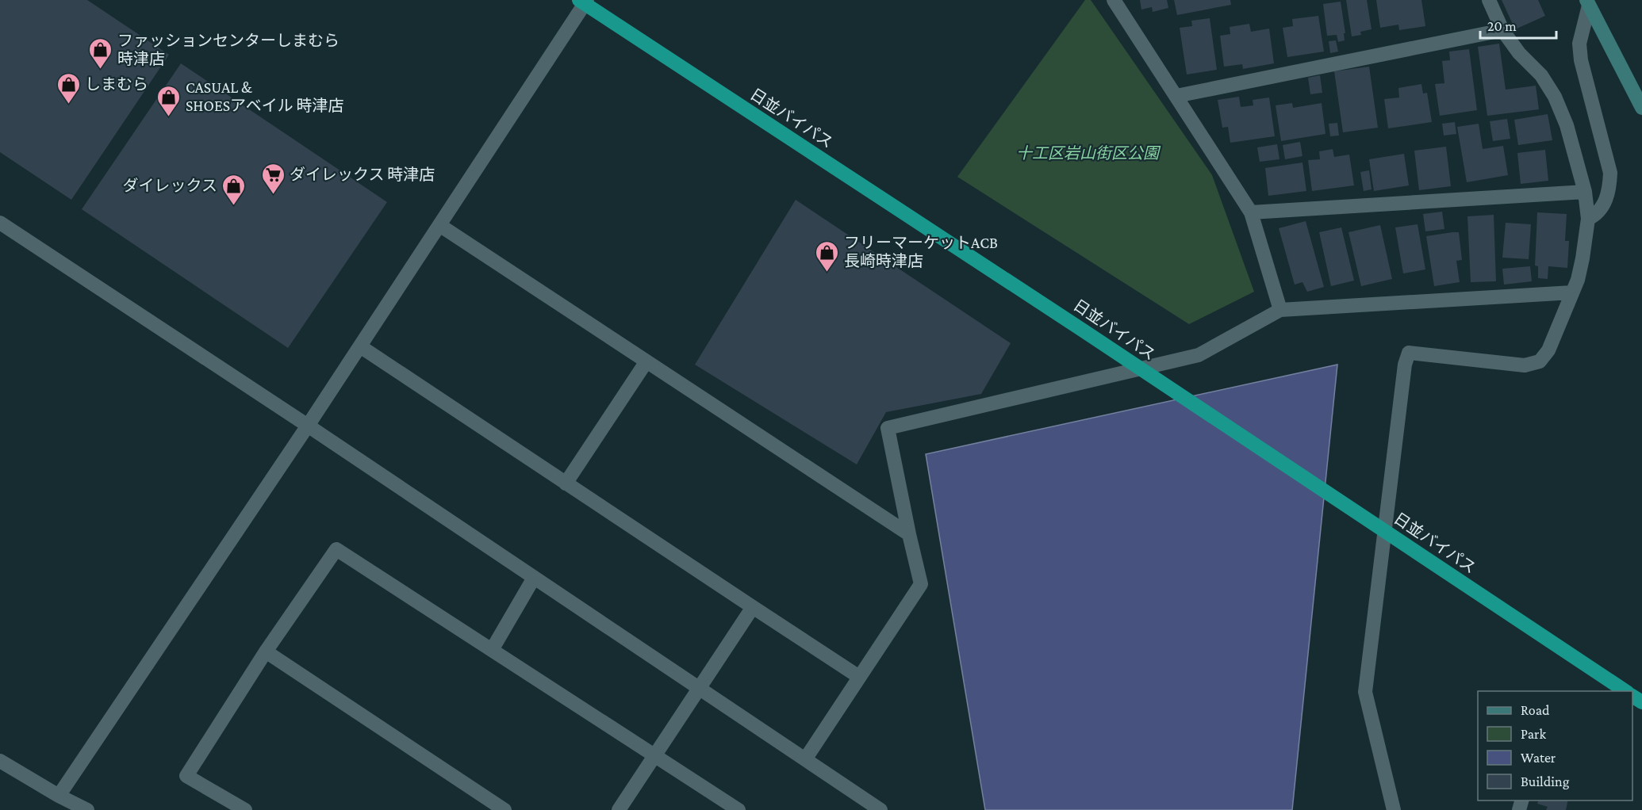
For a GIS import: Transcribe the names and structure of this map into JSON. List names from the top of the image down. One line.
{"streets":{"highway":["日並バイパス"]},"parks":["十工区岩山街区公園"],"places":{"shop":["ファッションセンターしまむら 時津店","しまむら","CASUAL & SHOESアベイル 時津店","ダイレックス","フリーマーケットACB 長崎時津店"],"supermarket":["ダイレックス 時津店"]},"legend":["Road","Park","Water","Building"],"scale_bar":"20 m"}
